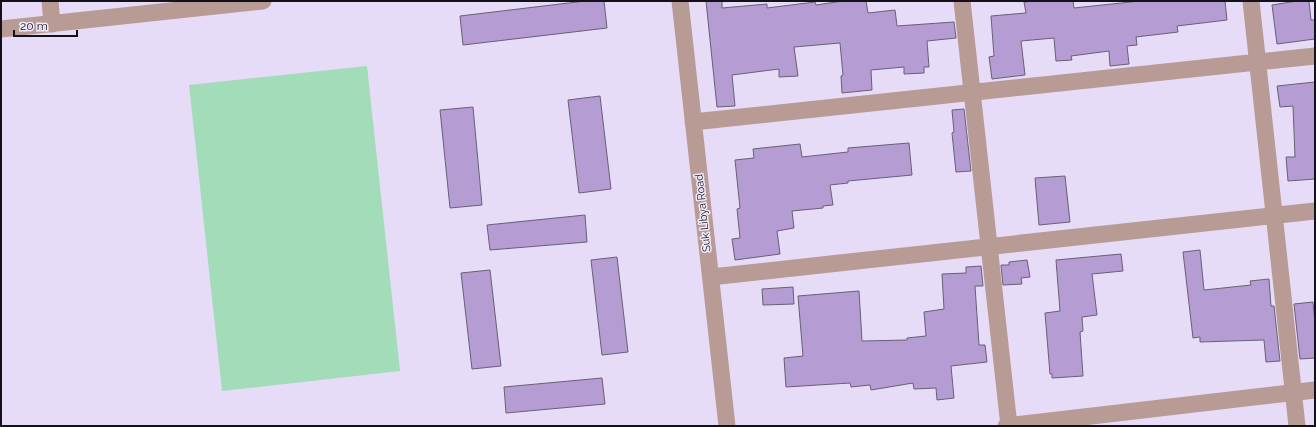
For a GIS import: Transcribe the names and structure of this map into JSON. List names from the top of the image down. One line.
{"streets":{"street":["Suk Libya Road"]},"scale_bar":"20 m"}
